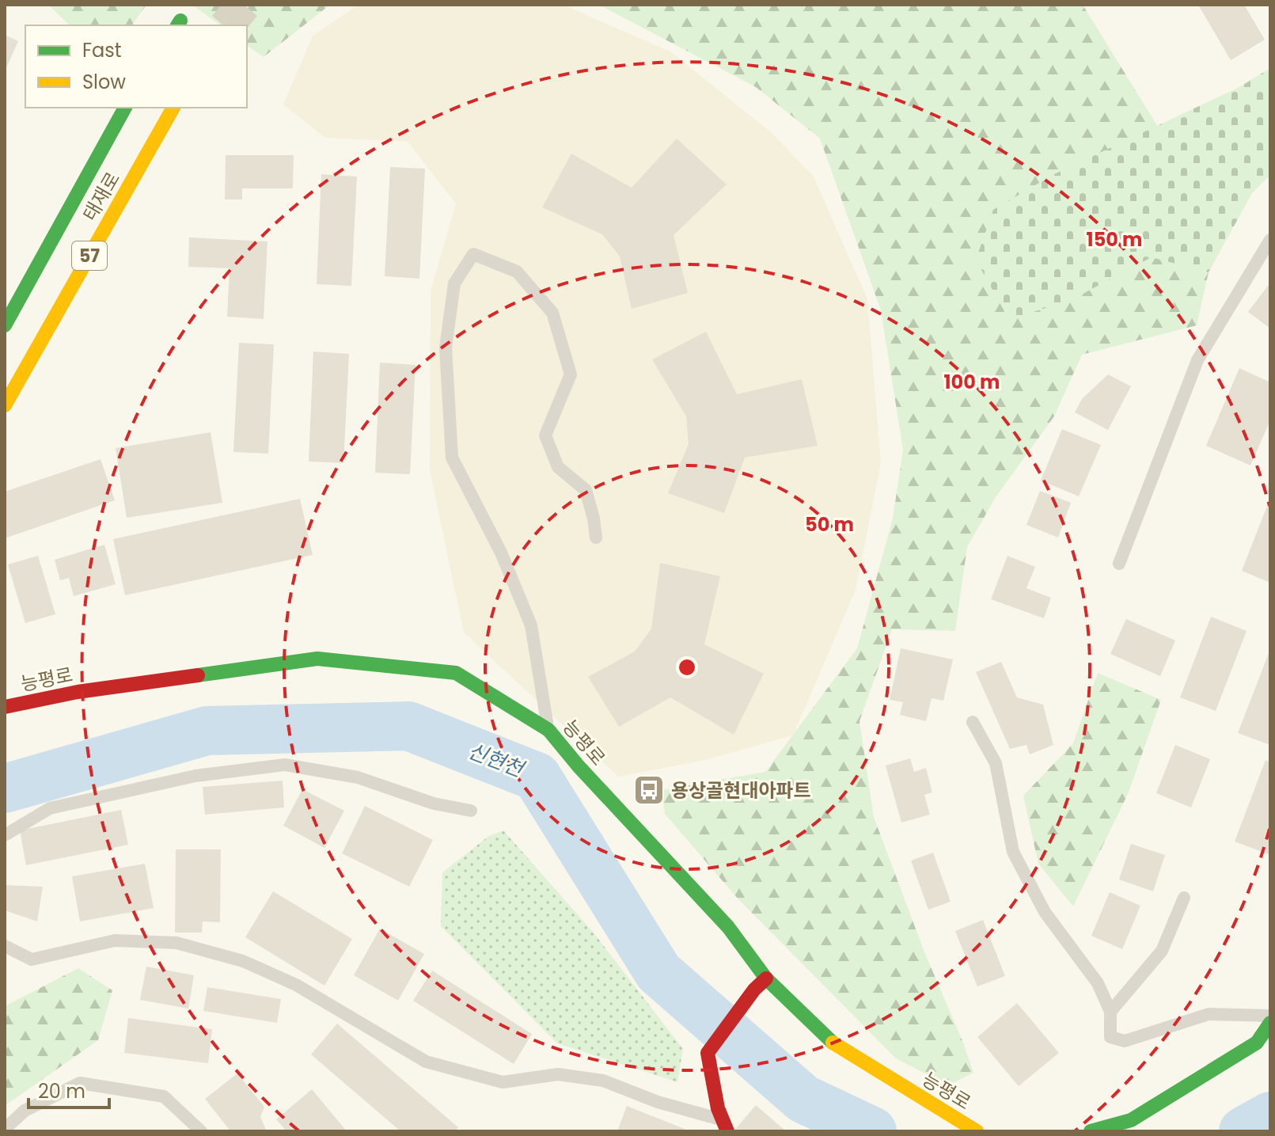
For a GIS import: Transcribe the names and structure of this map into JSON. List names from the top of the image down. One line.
{"streets":{"main road":["태재로","57","능평로"]},"water":["신현천"],"places":{"bus stop":["용상골현대아파트"]},"legend":["Fast","Slow"],"scale_bar":"20 m","rings":["150 m","100 m","50 m"]}
